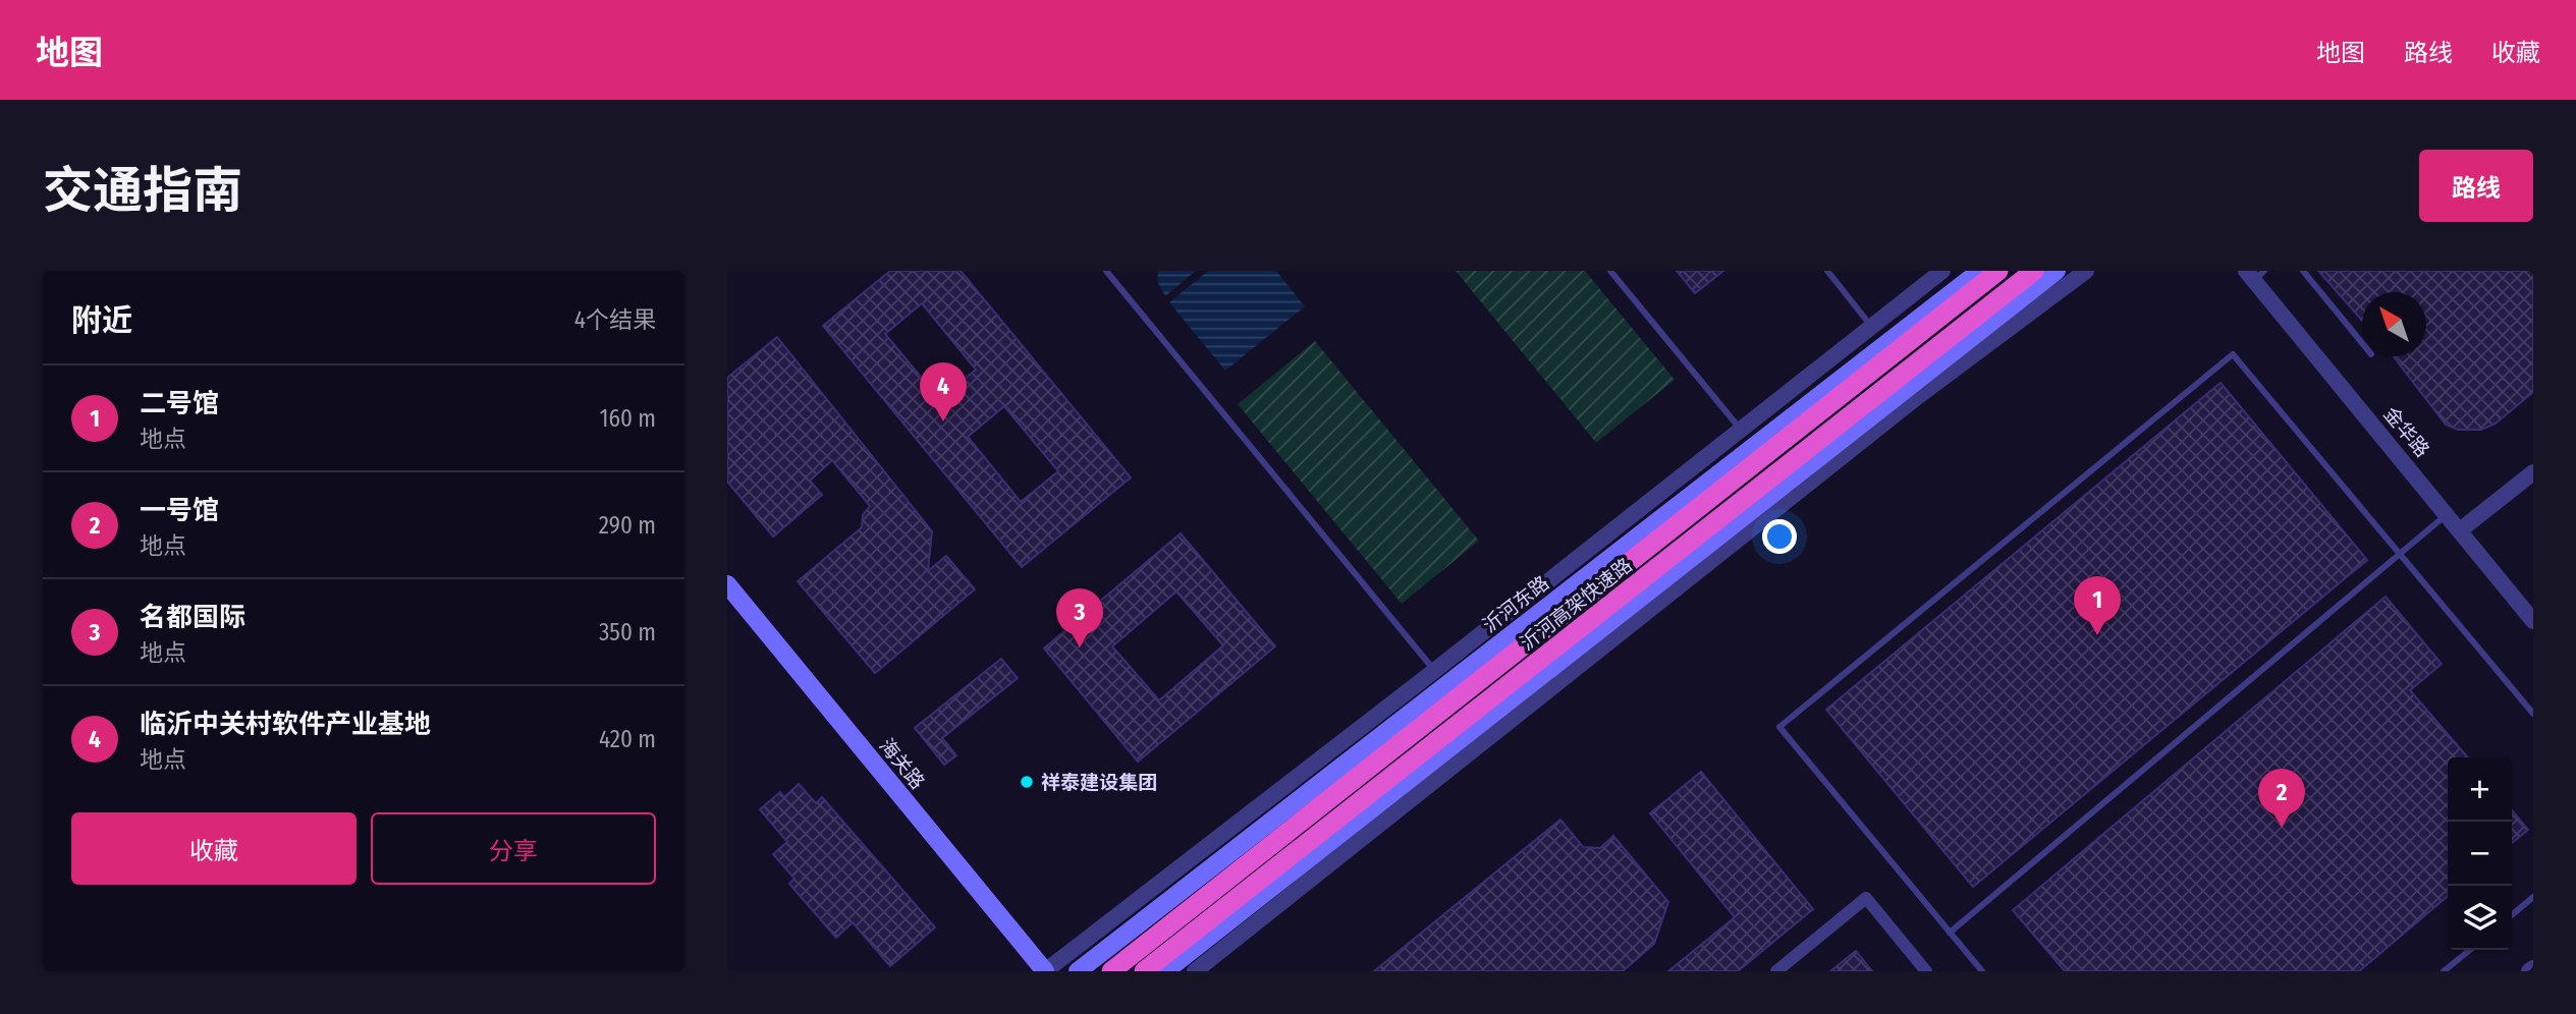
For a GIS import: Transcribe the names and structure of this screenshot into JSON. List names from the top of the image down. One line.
{"streets":{"highway":["沂河高架快速路"],"main road":["沂河东路","海关路"],"street":["金华路"]},"places":["祥泰建设集团"],"north":"top left","page":{"header":"地图","nav":["地图","路线","收藏"],"title":"交通指南","buttons":["路线",["收藏","分享"]],"heading":["附近","4个结果"],"pins":["4","1","3","2"],"list":[{"mark":"1","name":"二号馆","note":"地点","value":"160 m"},{"mark":"2","name":"一号馆","note":"地点","value":"290 m"},{"mark":"3","name":"名都国际","note":"地点","value":"350 m"},{"mark":"4","name":"临沂中关村软件产业基地","note":"地点","value":"420 m"}],"map_buttons":["+","−"]}}
